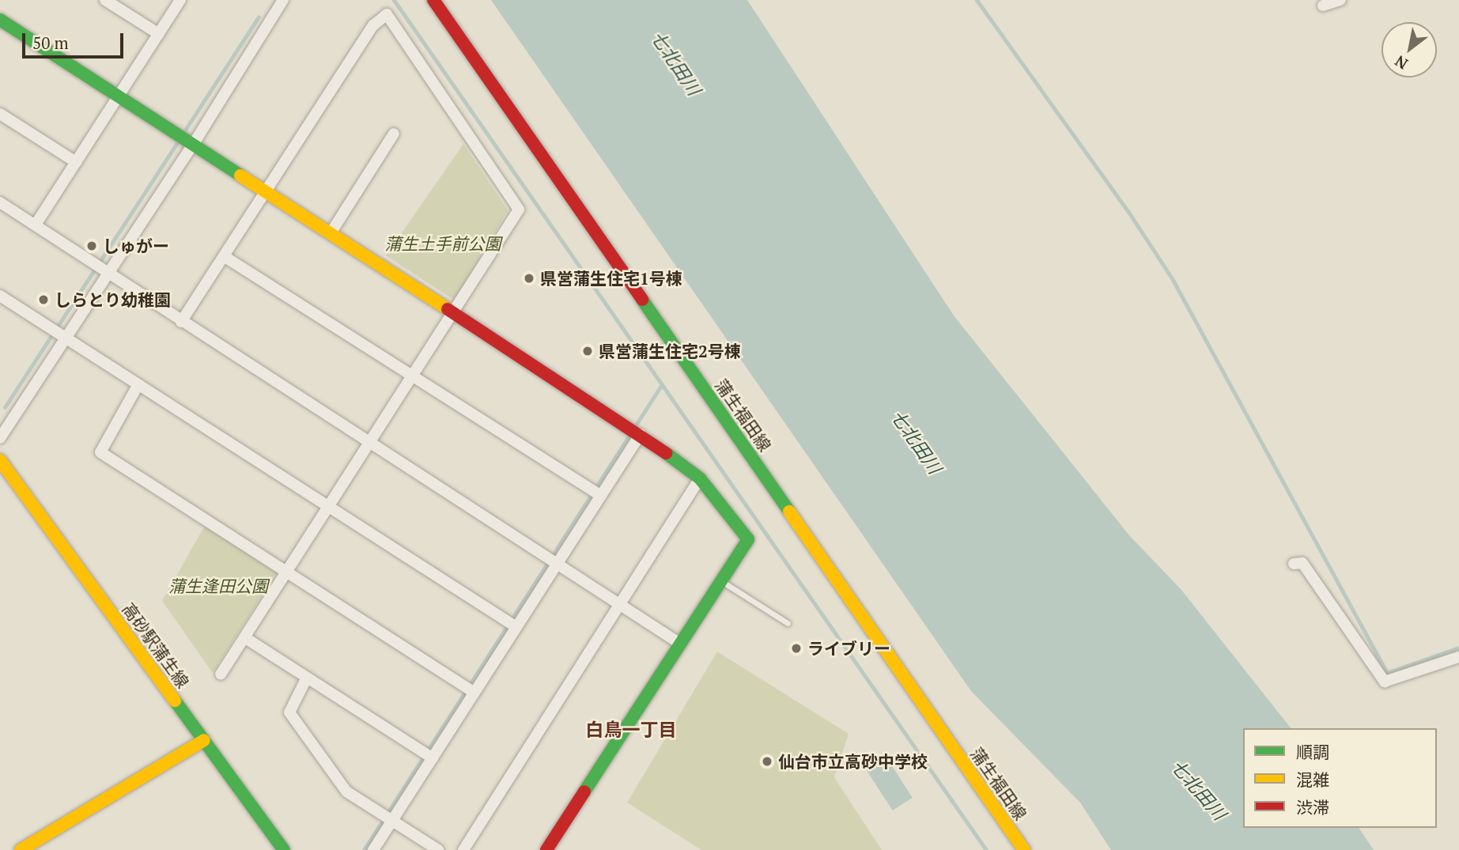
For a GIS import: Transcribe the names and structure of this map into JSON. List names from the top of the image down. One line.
{"streets":{"street":["蒲生福田線","高砂駅蒲生線"]},"districts":["白鳥一丁目"],"water":["七北田川"],"parks":["蒲生土手前公園","蒲生逢田公園"],"places":["しゅがー","県営蒲生住宅1号棟","しらとり幼稚園","県営蒲生住宅2号棟","ライブリー","仙台市立高砂中学校"],"legend":["順調","混雑","渋滞"],"scale_bar":"50 m","north":"bottom left"}
